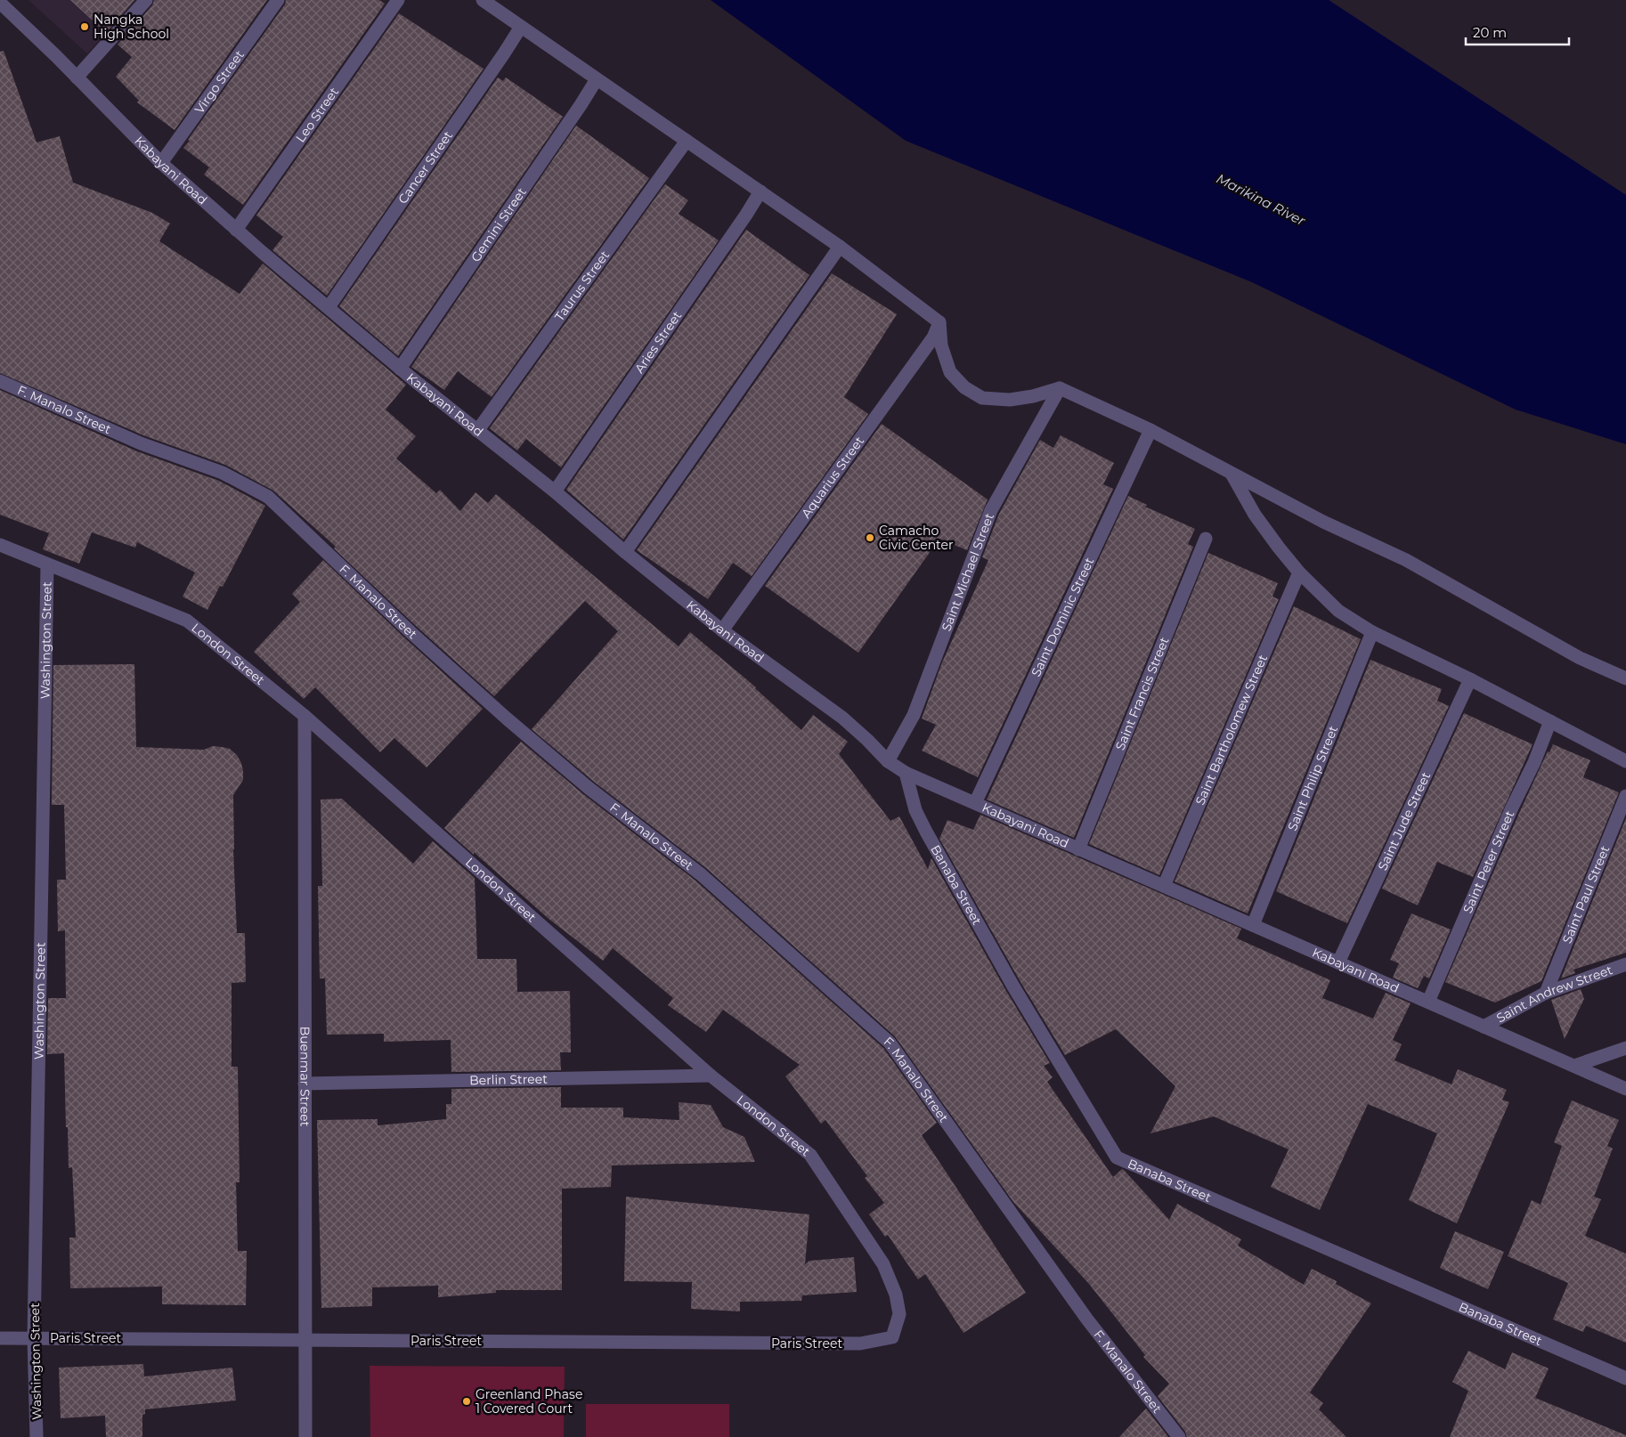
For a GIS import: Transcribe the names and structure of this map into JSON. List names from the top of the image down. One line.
{"streets":{"street":["Virgo Street","Leo Street","Cancer Street","Kabayani Road","Gemini Street","Taurus Street","Aries Street","F. Manalo Street","Aquarius Street","Saint Michael Street","Saint Dominic Street","Washington Street","London Street","Saint Francis Street","Saint Bartholomew Street","Saint Philip Street","Saint Jude Street","Saint Peter Street","Banaba Street","Saint Paul Street","Saint Andrew Street","Buenmar Street","Berlin Street","Paris Street"]},"crossings":[["Virgo Street","Kabayani Road"],["Leo Street","Kabayani Road"],["Cancer Street","Kabayani Road"],["Kabayani Road","Gemini Street"],["Kabayani Road","Taurus Street"],["Kabayani Road","Aries Street"],["Kabayani Road","Aquarius Street"],["Kabayani Road","Saint Michael Street"],["Kabayani Road","Saint Dominic Street"],["Kabayani Road","Saint Francis Street"],["Kabayani Road","Saint Bartholomew Street"],["Kabayani Road","Saint Philip Street"],["Kabayani Road","Saint Jude Street"],["Kabayani Road","Saint Peter Street"],["Kabayani Road","Banaba Street"],["Kabayani Road","Saint Andrew Street"],["Washington Street","London Street"],["Washington Street","Paris Street"],["London Street","Buenmar Street"],["London Street","Berlin Street"],["London Street","Paris Street"],["Saint Paul Street","Saint Andrew Street"],["Buenmar Street","Berlin Street"],["Buenmar Street","Paris Street"]],"water":["Marikina River"],"places":["Nangka High School","Camacho Civic Center","Greenland Phase 1 Covered Court"],"scale_bar":"20 m"}
